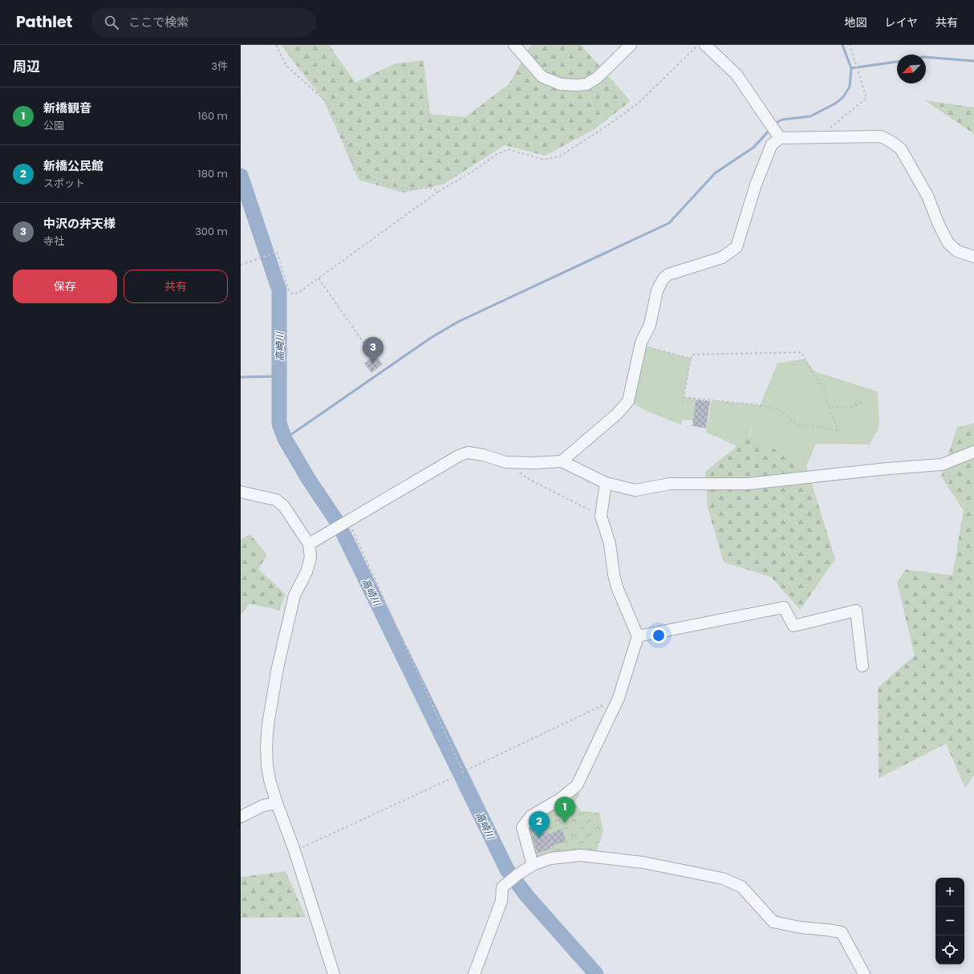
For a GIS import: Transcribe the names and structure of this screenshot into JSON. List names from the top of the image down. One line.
{"water":["高崎川"],"north":"bottom left","page":{"header":"Pathlet","search":"ここで検索","nav":["地図","レイヤ","共有"],"heading":["周辺","3件"],"list":[{"mark":"1","name":"新橋観音","note":"公園","value":"160 m"},{"mark":"2","name":"新橋公民館","note":"スポット","value":"180 m"},{"mark":"3","name":"中沢の弁天様","note":"寺社","value":"300 m"}],"buttons":["保存","共有"],"pins":["3","1","2"],"map_buttons":["+","−"]}}
